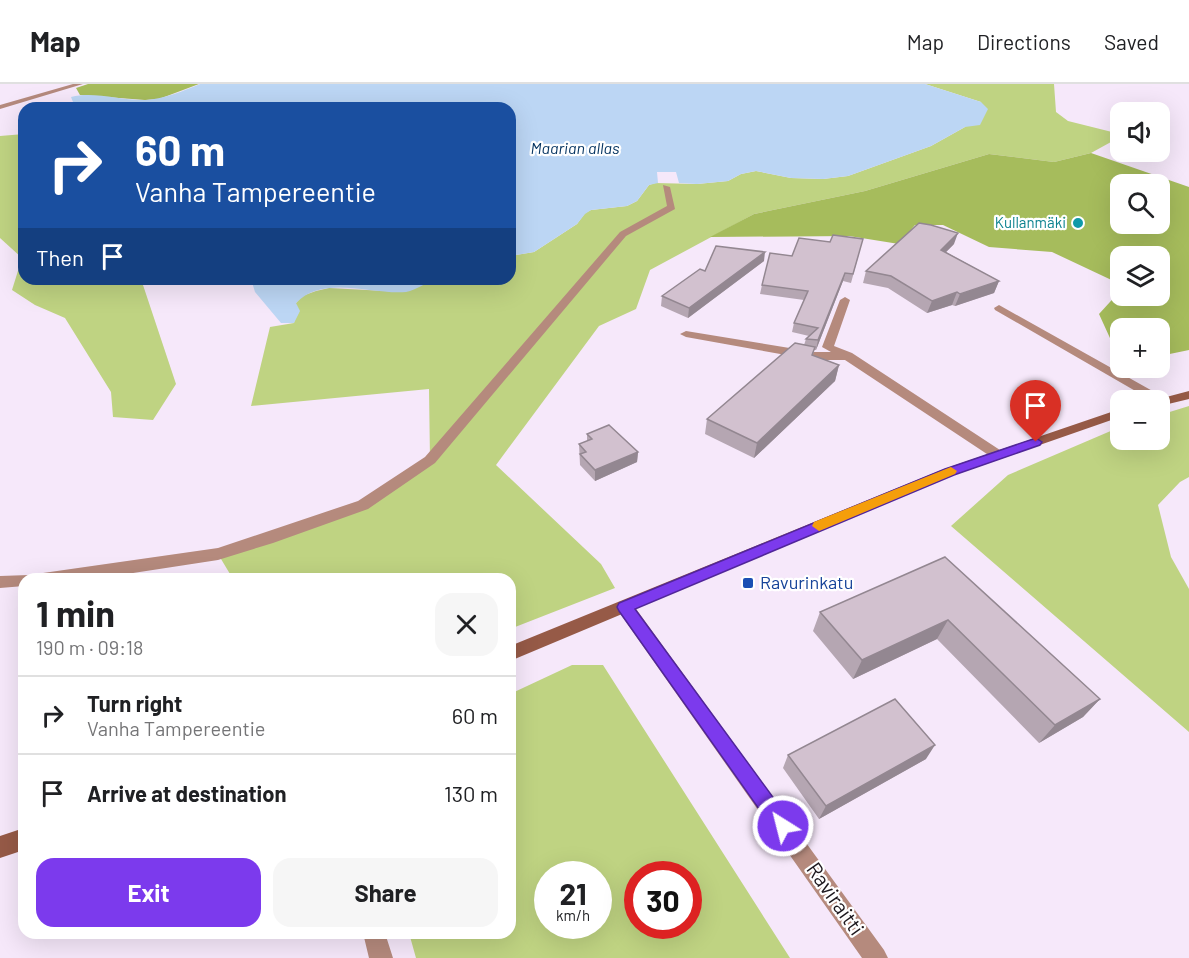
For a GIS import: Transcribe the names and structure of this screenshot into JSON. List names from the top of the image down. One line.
{"streets":{"street":["Raviraitti"]},"water":["Maarian allas"],"places":{"other":["Kullanmäki"],"transit":["Ravurinkatu"]},"page":{"header":"Map","nav":["Map","Directions","Saved"],"map_buttons":["+","−"],"turn":["60 m","Vanha Tampereentie"],"then":"Then","heading":["1 min","190 m · 09:18"],"list":[{"name":"Turn right","note":"Vanha Tampereentie","value":"60 m"},{"name":"Arrive at destination","value":"130 m"}],"buttons":["Exit","Share"],"speed":"21 km/h","limit":"30"}}
